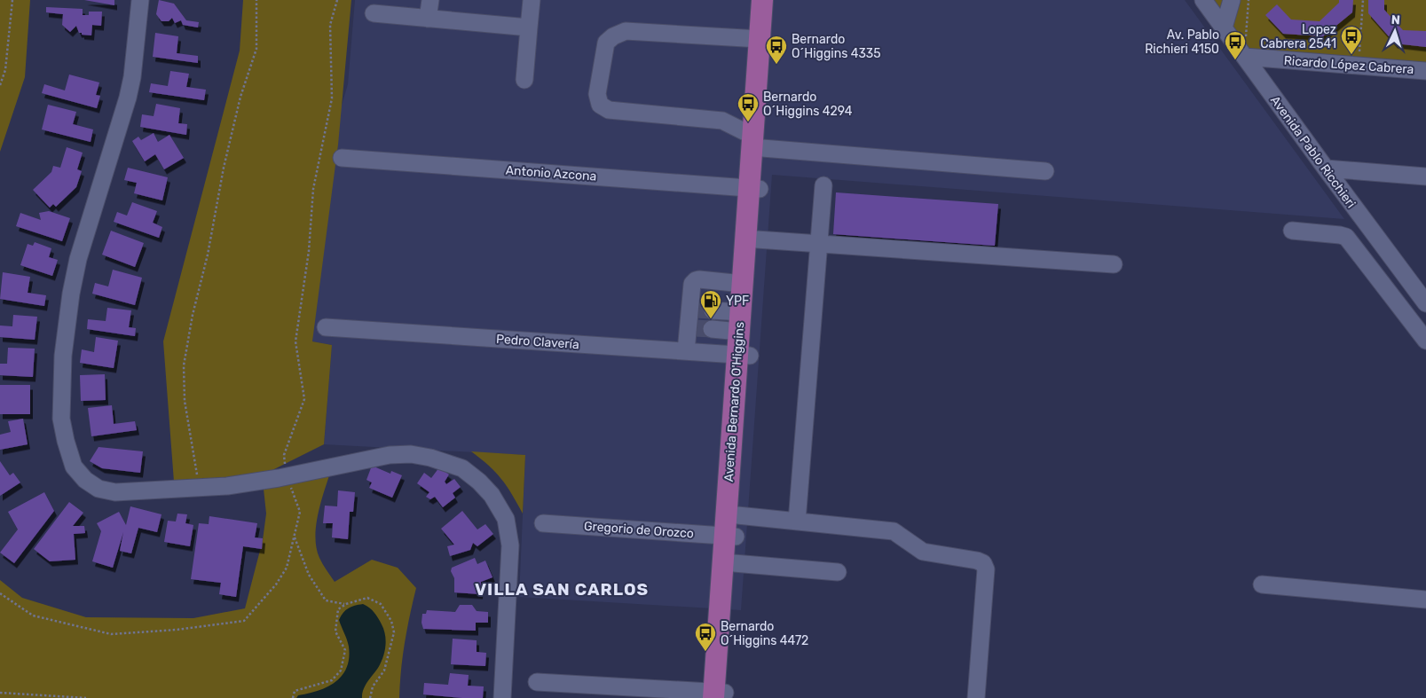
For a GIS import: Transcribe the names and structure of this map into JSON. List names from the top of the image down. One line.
{"streets":{"main road":["Avenida Bernardo O'Higgins"],"street":["Ricardo López Cabrera","Avenida Pablo Ricchieri","Antonio Azcona","Pedro Clavería","Gregorio de Orozco"]},"crossings":[["Ricardo López Cabrera","Avenida Pablo Ricchieri"],["Antonio Azcona","Avenida Bernardo O'Higgins"],["Pedro Clavería","Avenida Bernardo O'Higgins"],["Avenida Bernardo O'Higgins","Gregorio de Orozco"]],"districts":["VILLA SAN CARLOS"],"places":{"bus stop":["Lopez Cabrera 2541","Av. Pablo Richieri 4150","Bernardo O´Higgins 4335","Bernardo O´Higgins 4294","Bernardo O´Higgins 4472"],"fuel station":["YPF"]},"north":"top"}
